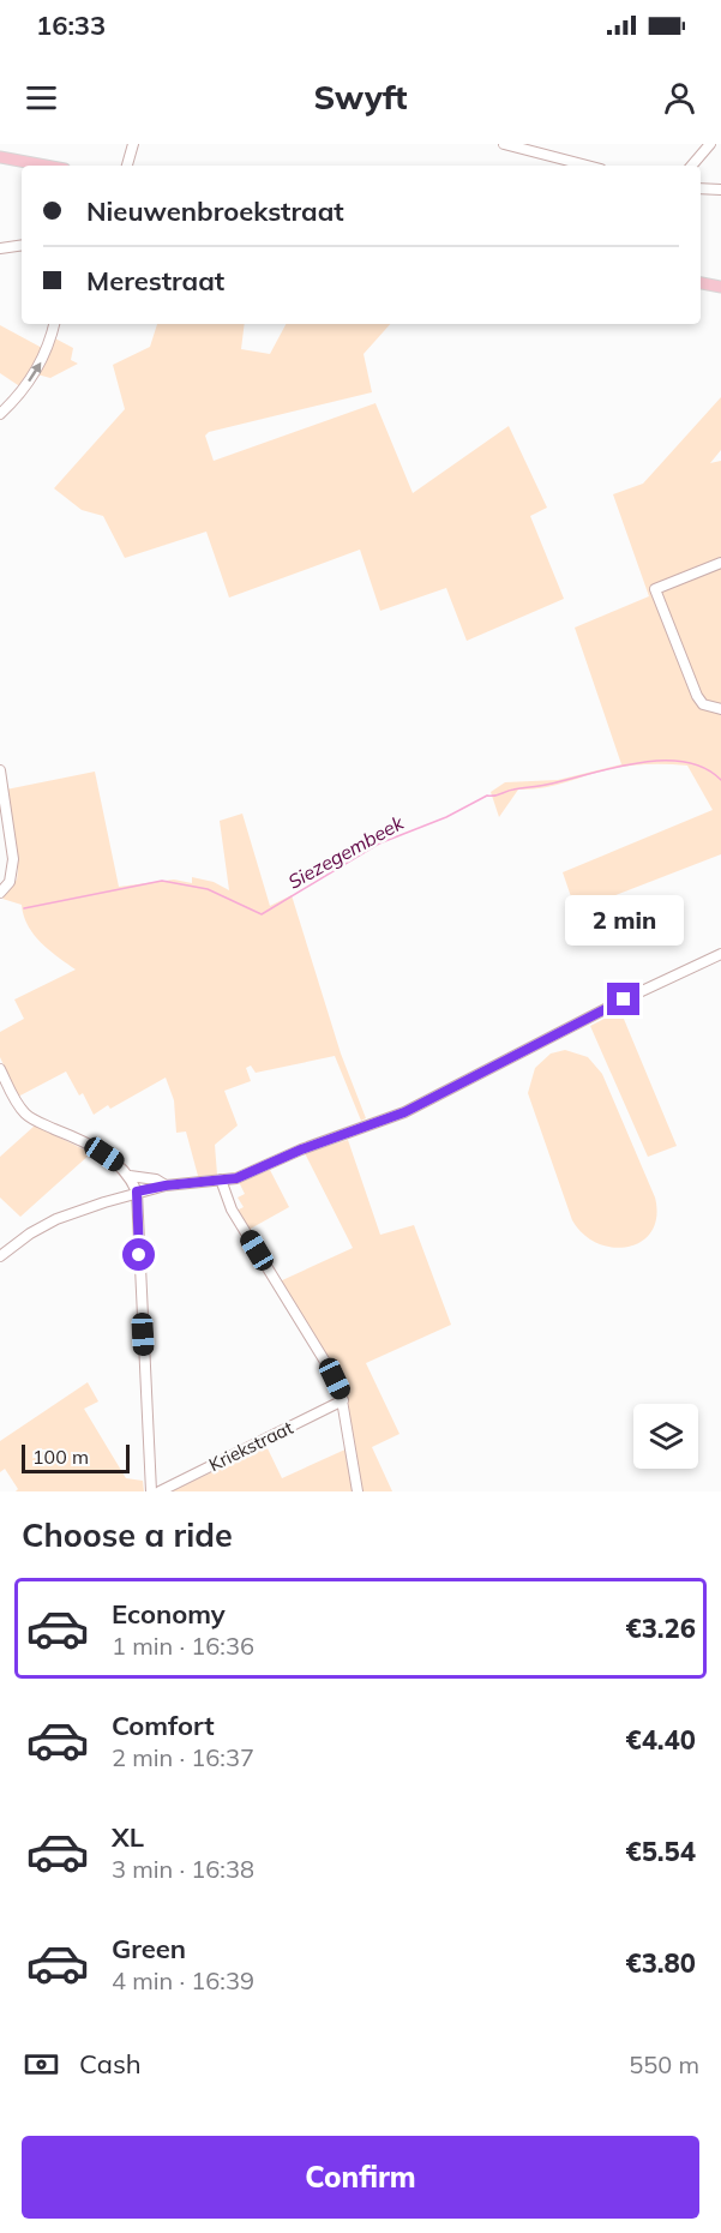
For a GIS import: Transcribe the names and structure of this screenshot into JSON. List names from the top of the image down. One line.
{"streets":{"street":["Kriekstraat"]},"water":["Siezegembeek"],"scale_bar":"100 m","page":{"status":"16:33","header":"Swyft","banner":["Nieuwenbroekstraat","Merestraat"],"bubble":"2 min","scale":"100 m","heading":"Choose a ride","list":[{"name":"Economy","note":"1 min · 16:36","value":"€3.26"},{"name":"Comfort","note":"2 min · 16:37","value":"€4.40"},{"name":"XL","note":"3 min · 16:38","value":"€5.54"},{"name":"Green","note":"4 min · 16:39","value":"€3.80"}],"pay":["Cash","550 m"],"buttons":"Confirm"}}
